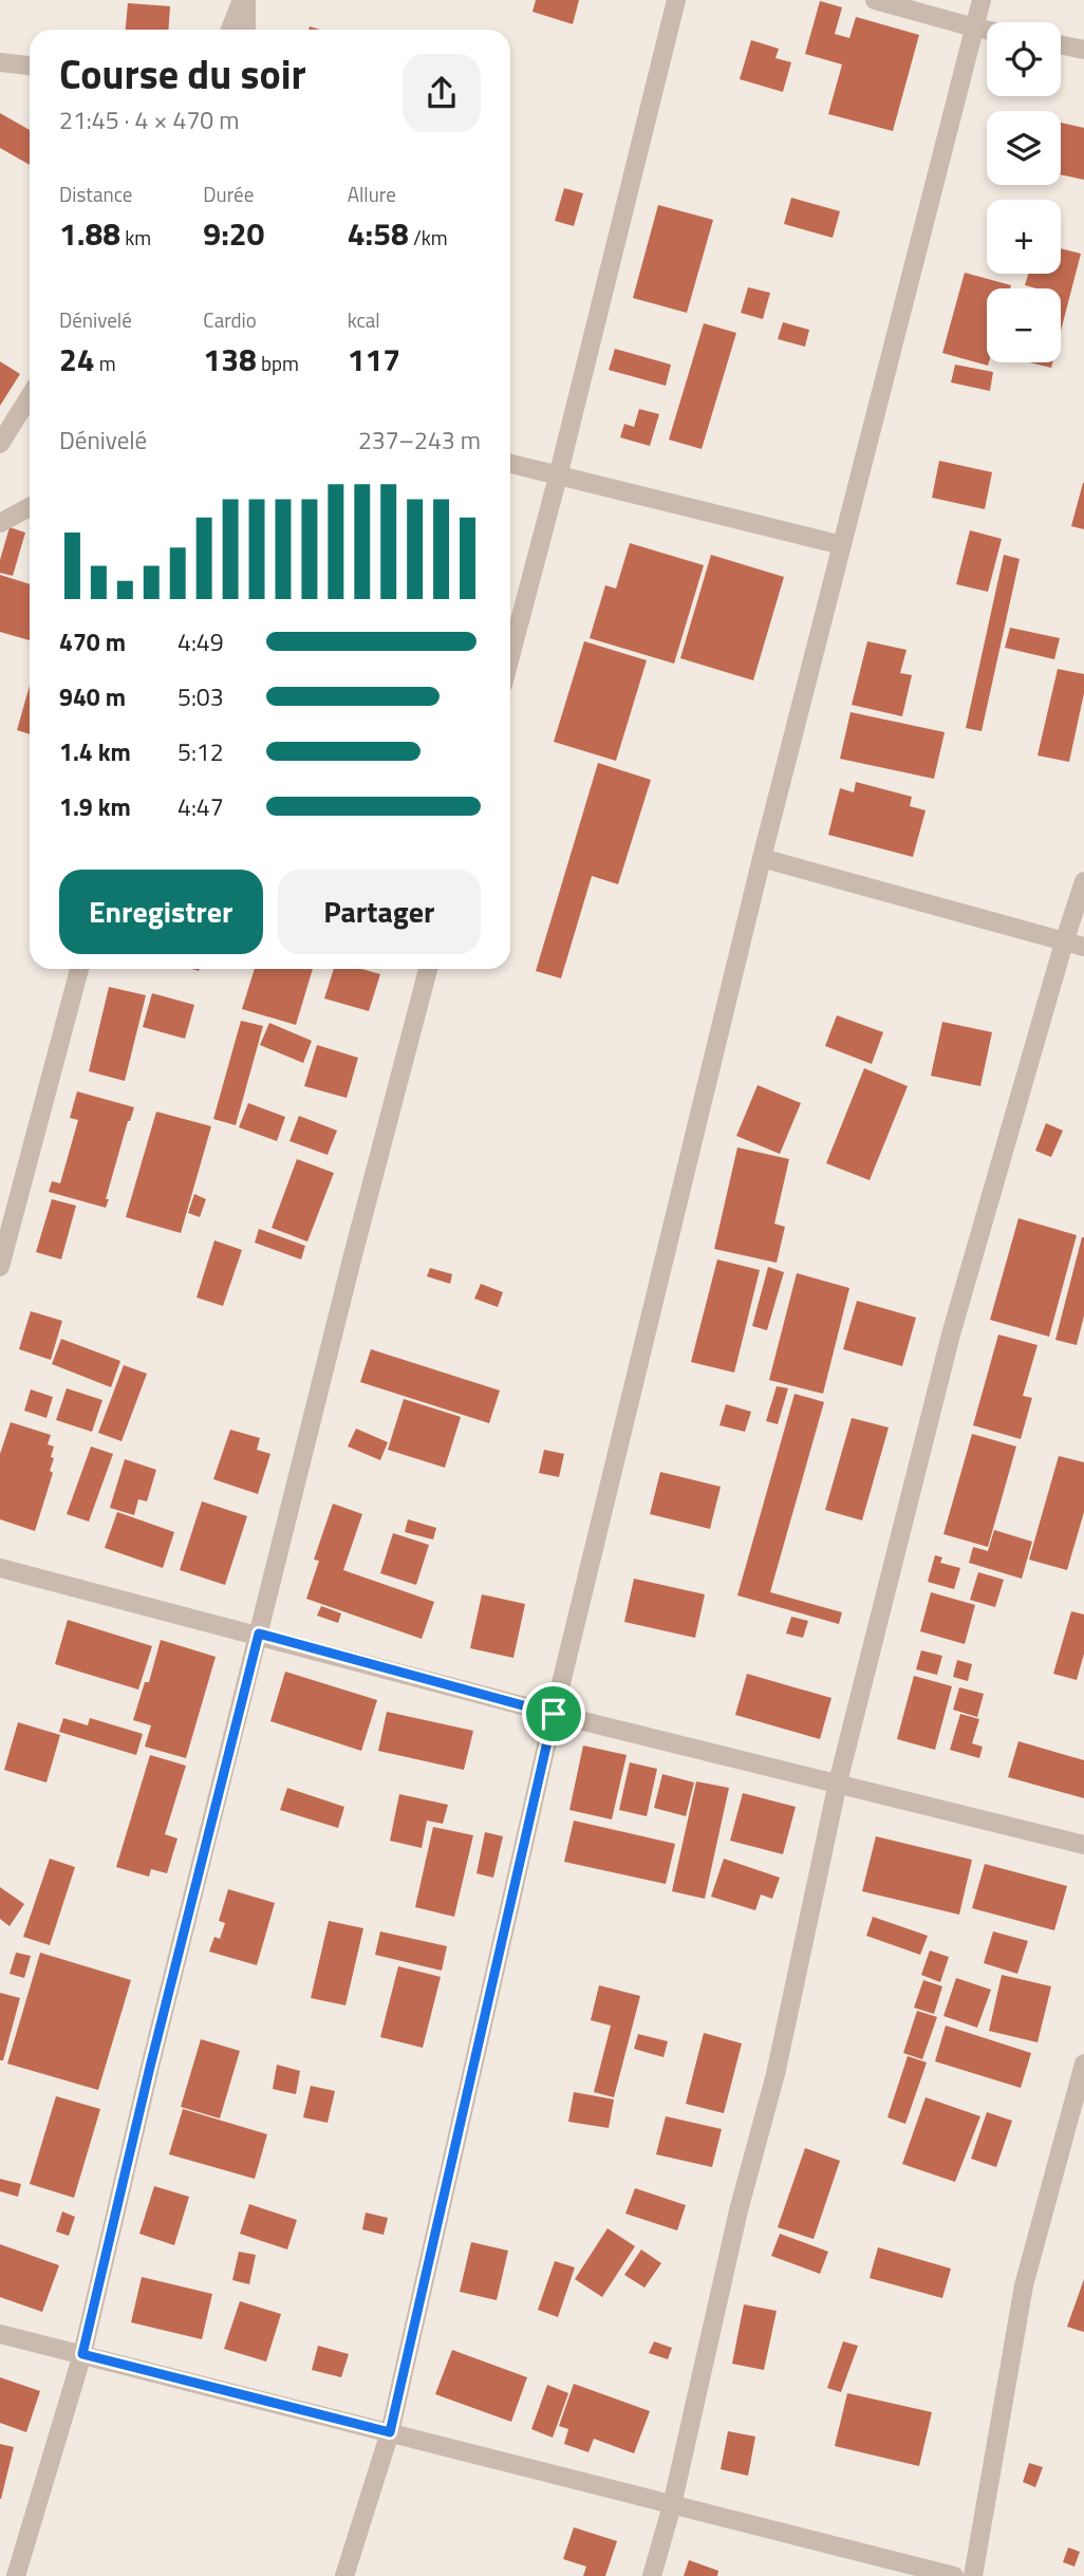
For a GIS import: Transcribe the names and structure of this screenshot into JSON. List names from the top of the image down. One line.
{"page":{"map_buttons":["+","−"],"heading":["Course du soir","21:45 · 4 × 470 m"],"stats":[["Distance","1.88 km"],["Durée","9:20"],["Allure","4:58 /km"],["Dénivelé","24 m"],["Cardio","138 bpm"],["kcal","117"]],"chart":["Dénivelé","237–243 m"],"list":[{"name":"470 m","note":"4:49"},{"name":"940 m","note":"5:03"},{"name":"1.4 km","note":"5:12"},{"name":"1.9 km","note":"4:47"}],"buttons":["Enregistrer","Partager"]}}
